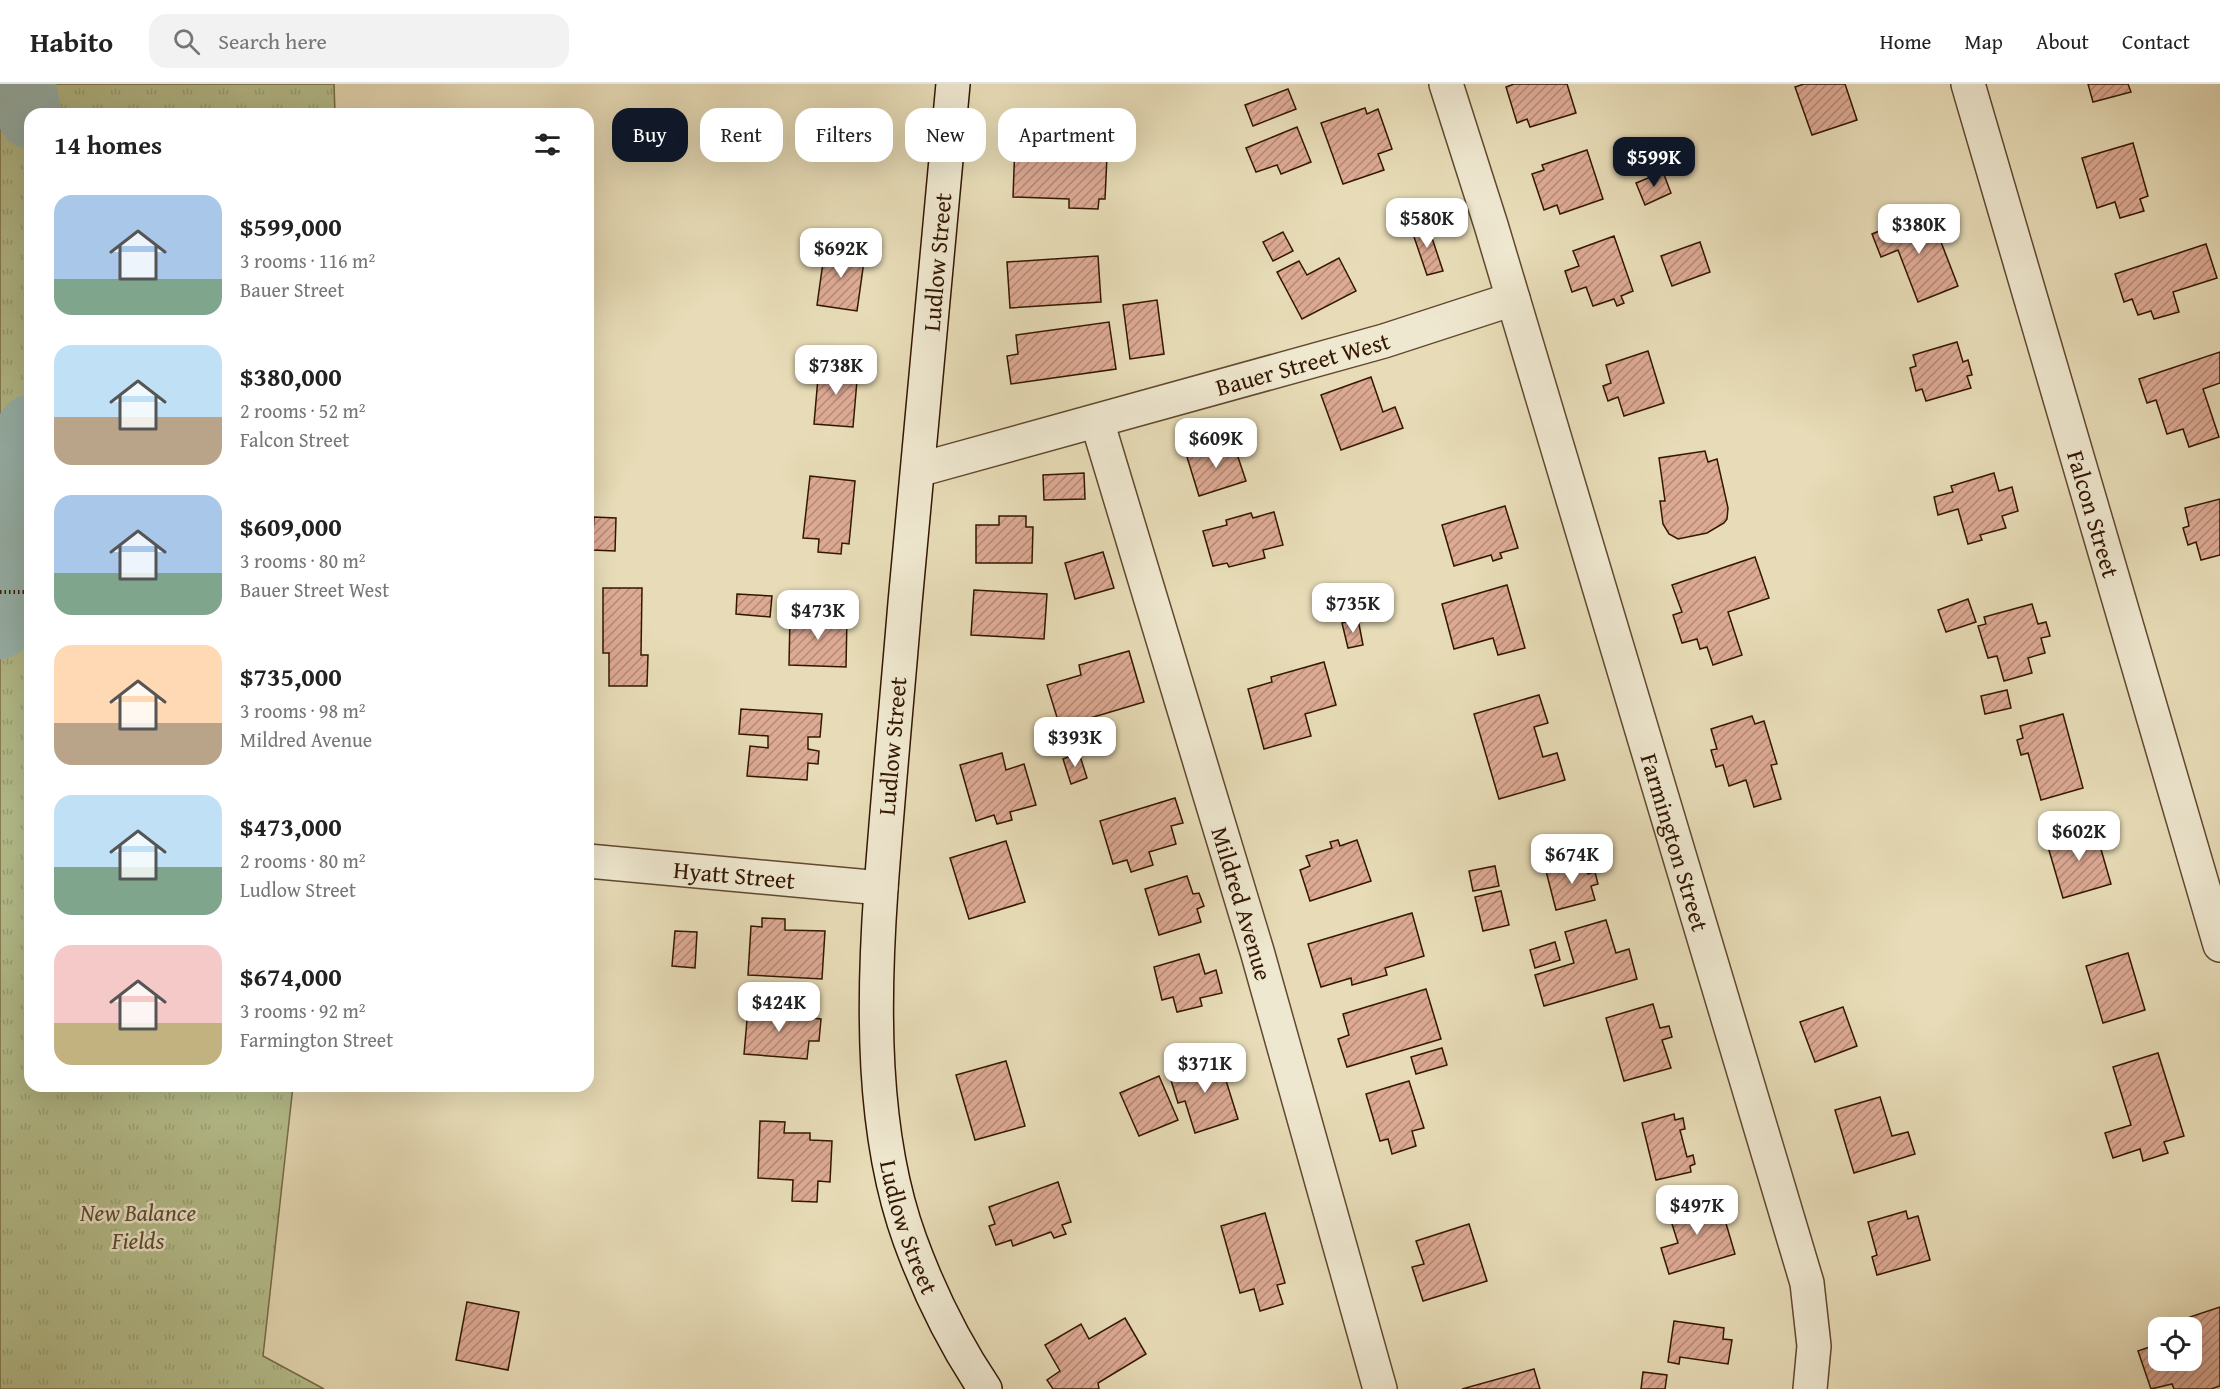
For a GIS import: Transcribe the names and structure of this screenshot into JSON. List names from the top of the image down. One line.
{"streets":{"street":["Ludlow Street","Bauer Street West","Falcon Street","Farmington Street","Hyatt Street","Mildred Avenue"]},"crossings":[["Ludlow Street","Bauer Street West"],["Ludlow Street","Hyatt Street"],["Bauer Street West","Farmington Street"],["Bauer Street West","Mildred Avenue"]],"parks":["New Balance Fields"],"page":{"header":"Habito","search":"Search here","nav":["Home","Map","About","Contact"],"chip":["Buy","Rent","Filters","New","Apartment"],"heading":"14 homes","price":["$599K","$580K","$380K","$692K","$738K","$609K","$735K","$473K","$393K","$602K","$674K","$424K","$371K","$497K"],"list":[{"name":"$599,000","note":"3 rooms · 116 m² · Bauer Street"},{"name":"$380,000","note":"2 rooms · 52 m² · Falcon Street"},{"name":"$609,000","note":"3 rooms · 80 m² · Bauer Street West"},{"name":"$735,000","note":"3 rooms · 98 m² · Mildred Avenue"},{"name":"$473,000","note":"2 rooms · 80 m² · Ludlow Street"},{"name":"$674,000","note":"3 rooms · 92 m² · Farmington Street"}]}}
